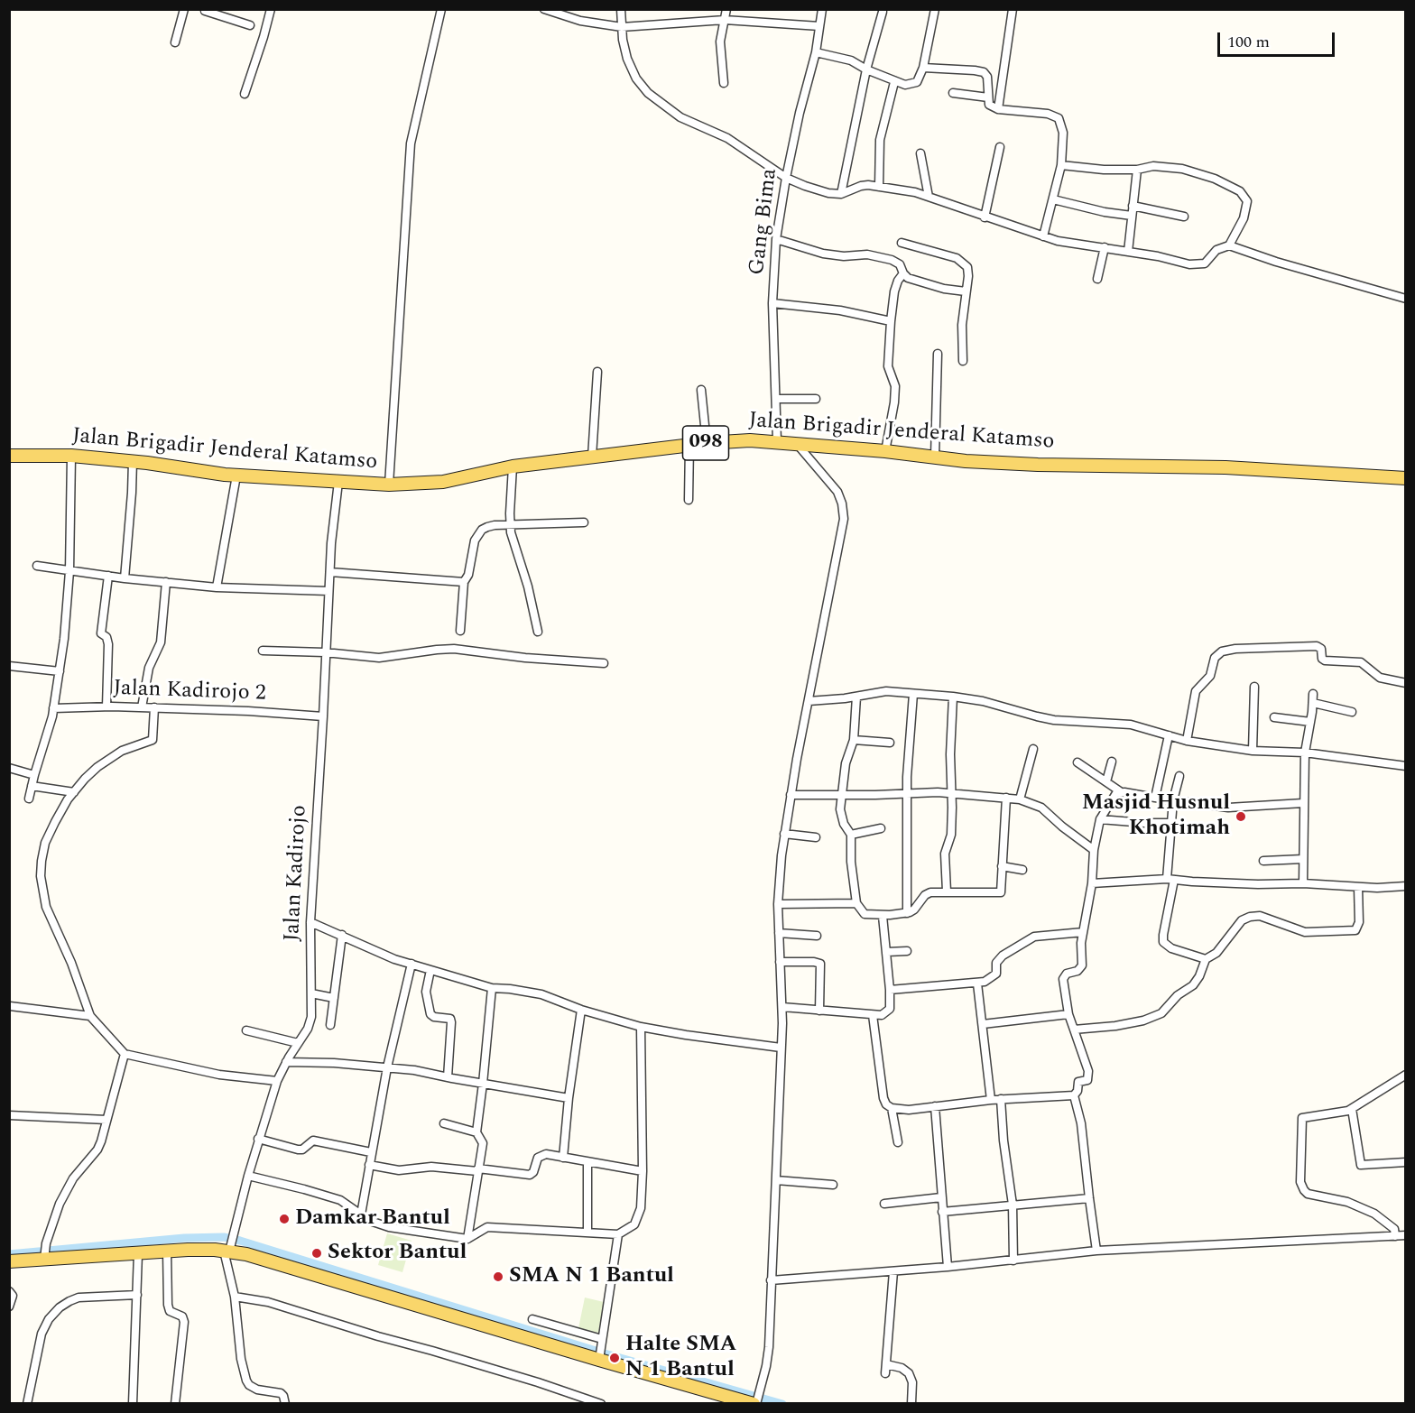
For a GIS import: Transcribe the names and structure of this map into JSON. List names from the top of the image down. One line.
{"streets":{"main road":["Jalan Brigadir Jenderal Katamso","098"],"street":["Gang Bima","Jalan Kadirojo 2","Jalan Kadirojo"]},"crossings":[["Gang Bima","Jalan Brigadir Jenderal Katamso"],["Jalan Brigadir Jenderal Katamso","Jalan Kadirojo"],["Jalan Kadirojo 2","Jalan Kadirojo"]],"places":["Masjid Husnul Khotimah","Damkar Bantul","Sektor Bantul","SMA N 1 Bantul","Halte SMA N 1 Bantul"],"scale_bar":"100 m"}
